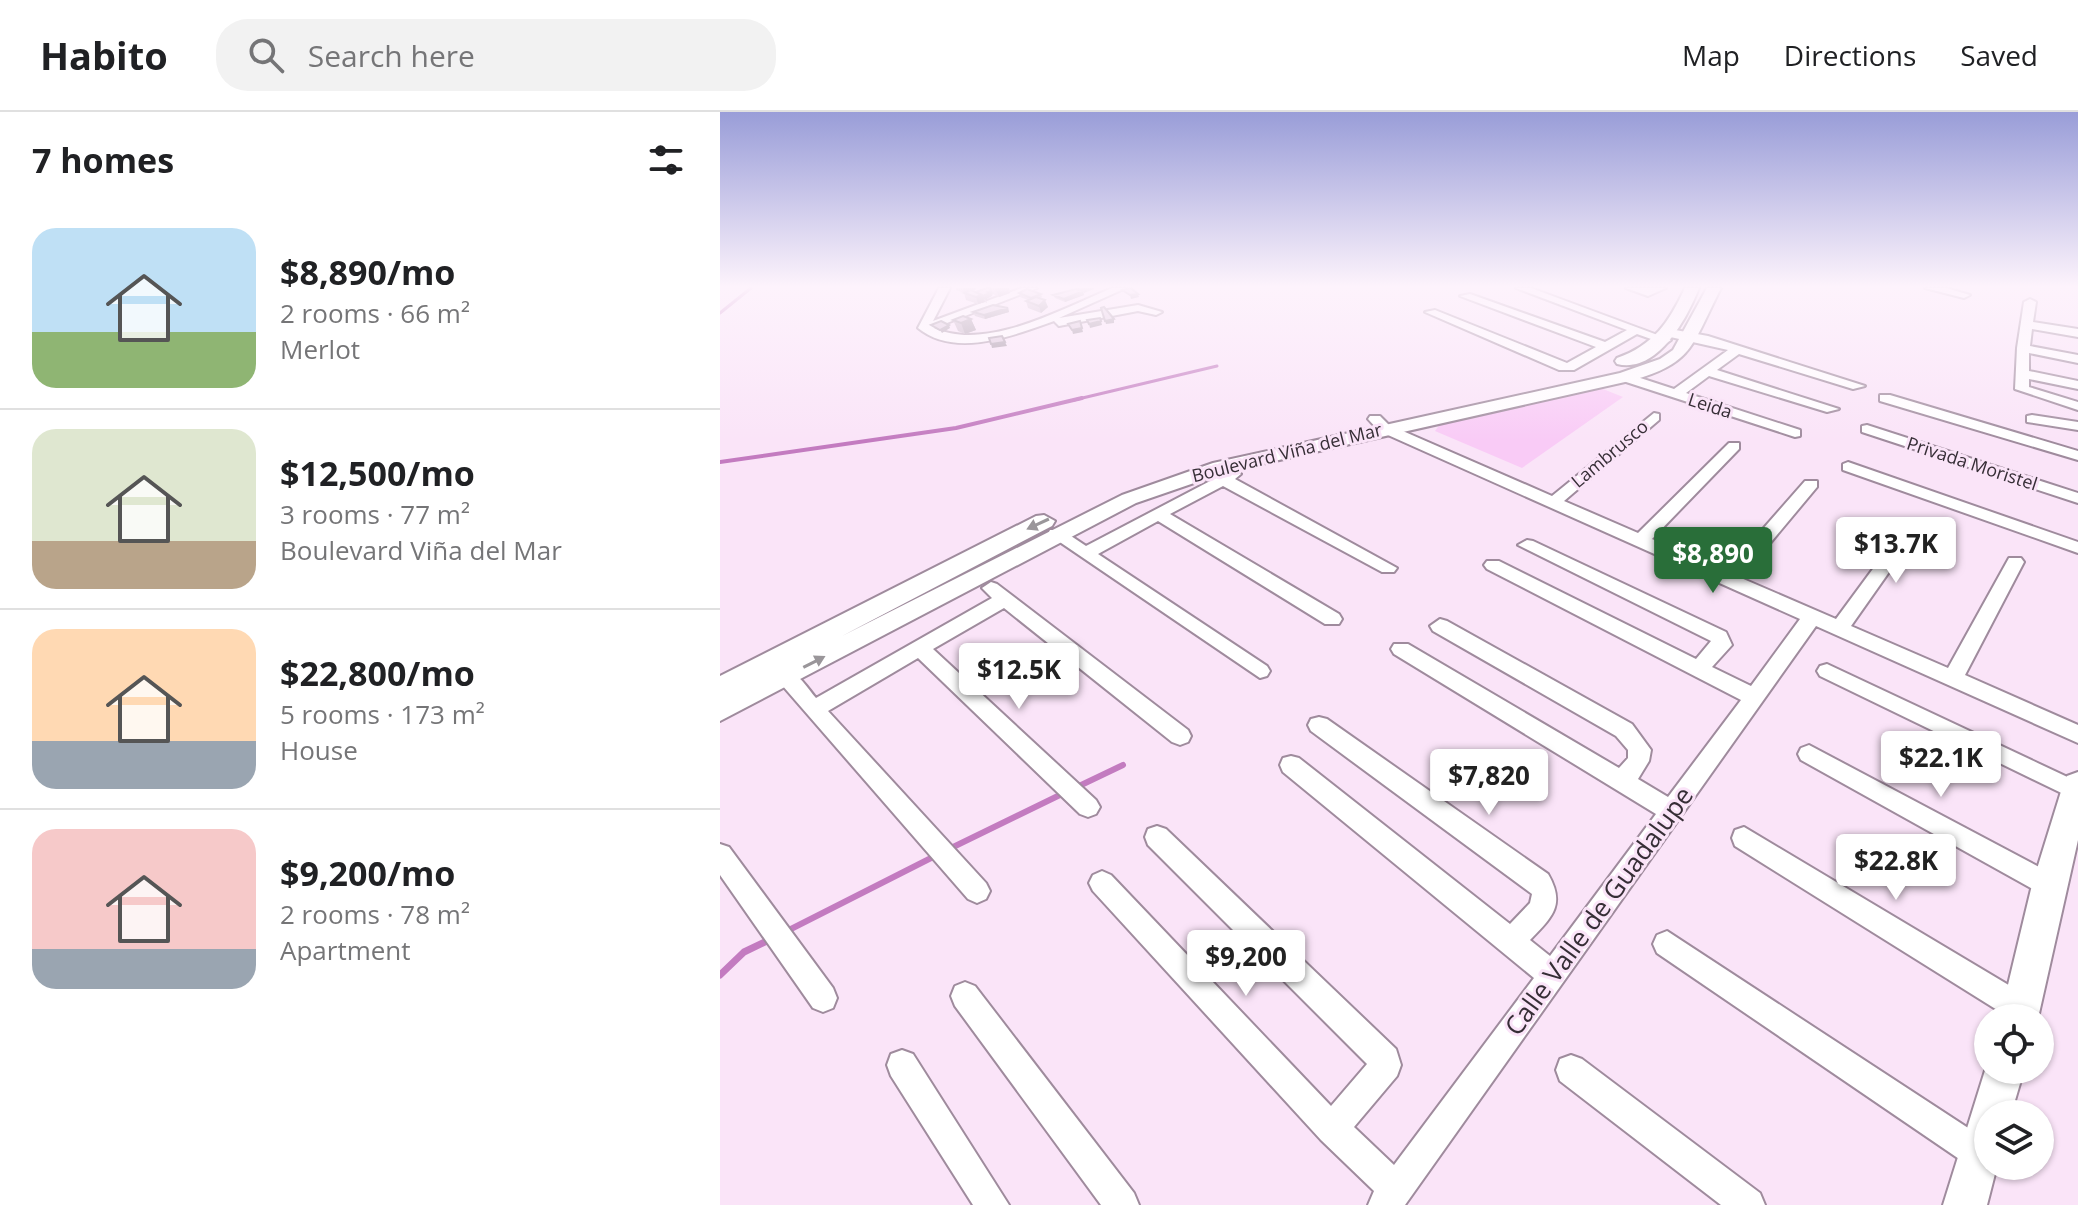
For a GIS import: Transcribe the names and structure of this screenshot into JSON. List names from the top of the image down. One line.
{"streets":{"street":["Leida","Boulevard Viña del Mar","Lambrusco","Privada Moristel","Calle Valle de Guadalupe"]},"crossings":[["Leida","Boulevard Viña del Mar"]],"page":{"header":"Habito","search":"Search here","nav":["Map","Directions","Saved"],"heading":"7 homes","list":[{"name":"$8,890/mo","note":"2 rooms · 66 m² · Merlot"},{"name":"$12,500/mo","note":"3 rooms · 77 m² · Boulevard Viña del Mar"},{"name":"$22,800/mo","note":"5 rooms · 173 m² · House"},{"name":"$9,200/mo","note":"2 rooms · 78 m² · Apartment"}],"price":["$13.7K","$8,890","$12.5K","$22.1K","$7,820","$22.8K","$9,200"]}}
